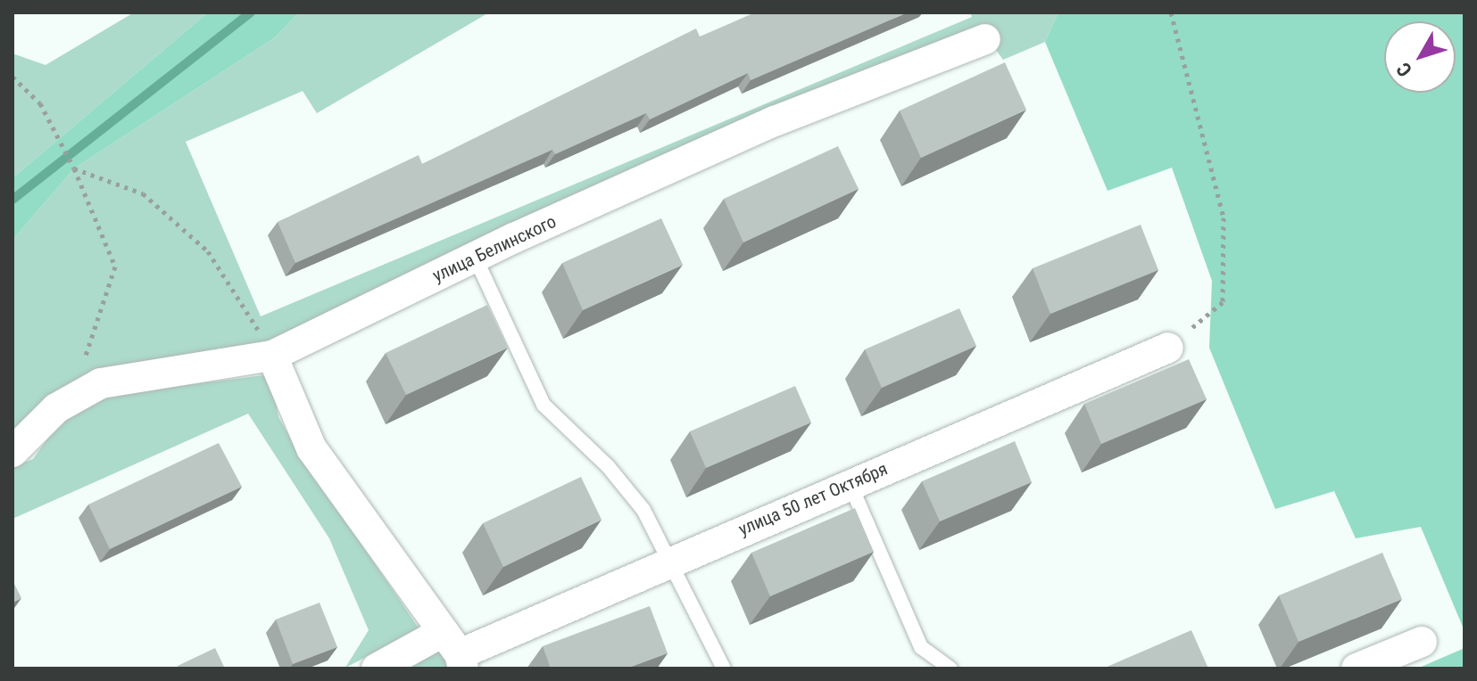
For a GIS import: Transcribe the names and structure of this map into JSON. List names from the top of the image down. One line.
{"streets":{"street":["улица Белинского","улица 50 лет Октября"]},"north":"bottom left"}
